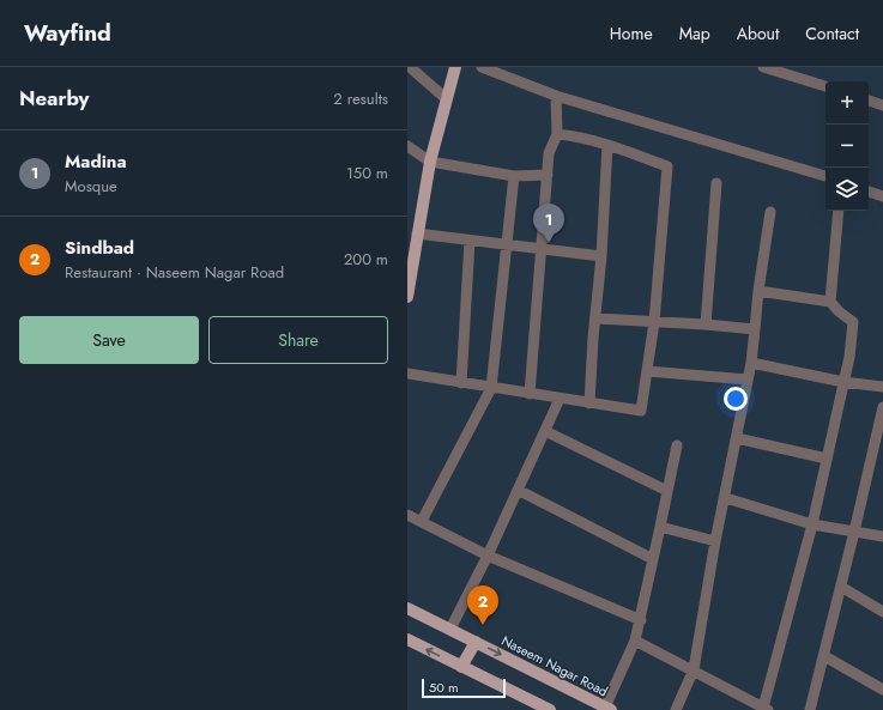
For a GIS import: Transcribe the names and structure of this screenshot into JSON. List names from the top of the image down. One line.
{"streets":{"main road":["Naseem Nagar Road"]},"scale_bar":"50 m","page":{"header":"Wayfind","nav":["Home","Map","About","Contact"],"heading":["Nearby","2 results"],"map_buttons":["+","−"],"list":[{"mark":"1","name":"Madina","note":"Mosque","value":"150 m"},{"mark":"2","name":"Sindbad","note":"Restaurant · Naseem Nagar Road","value":"200 m"}],"pins":["1","2"],"buttons":["Save","Share"],"scale":"50 m"}}
